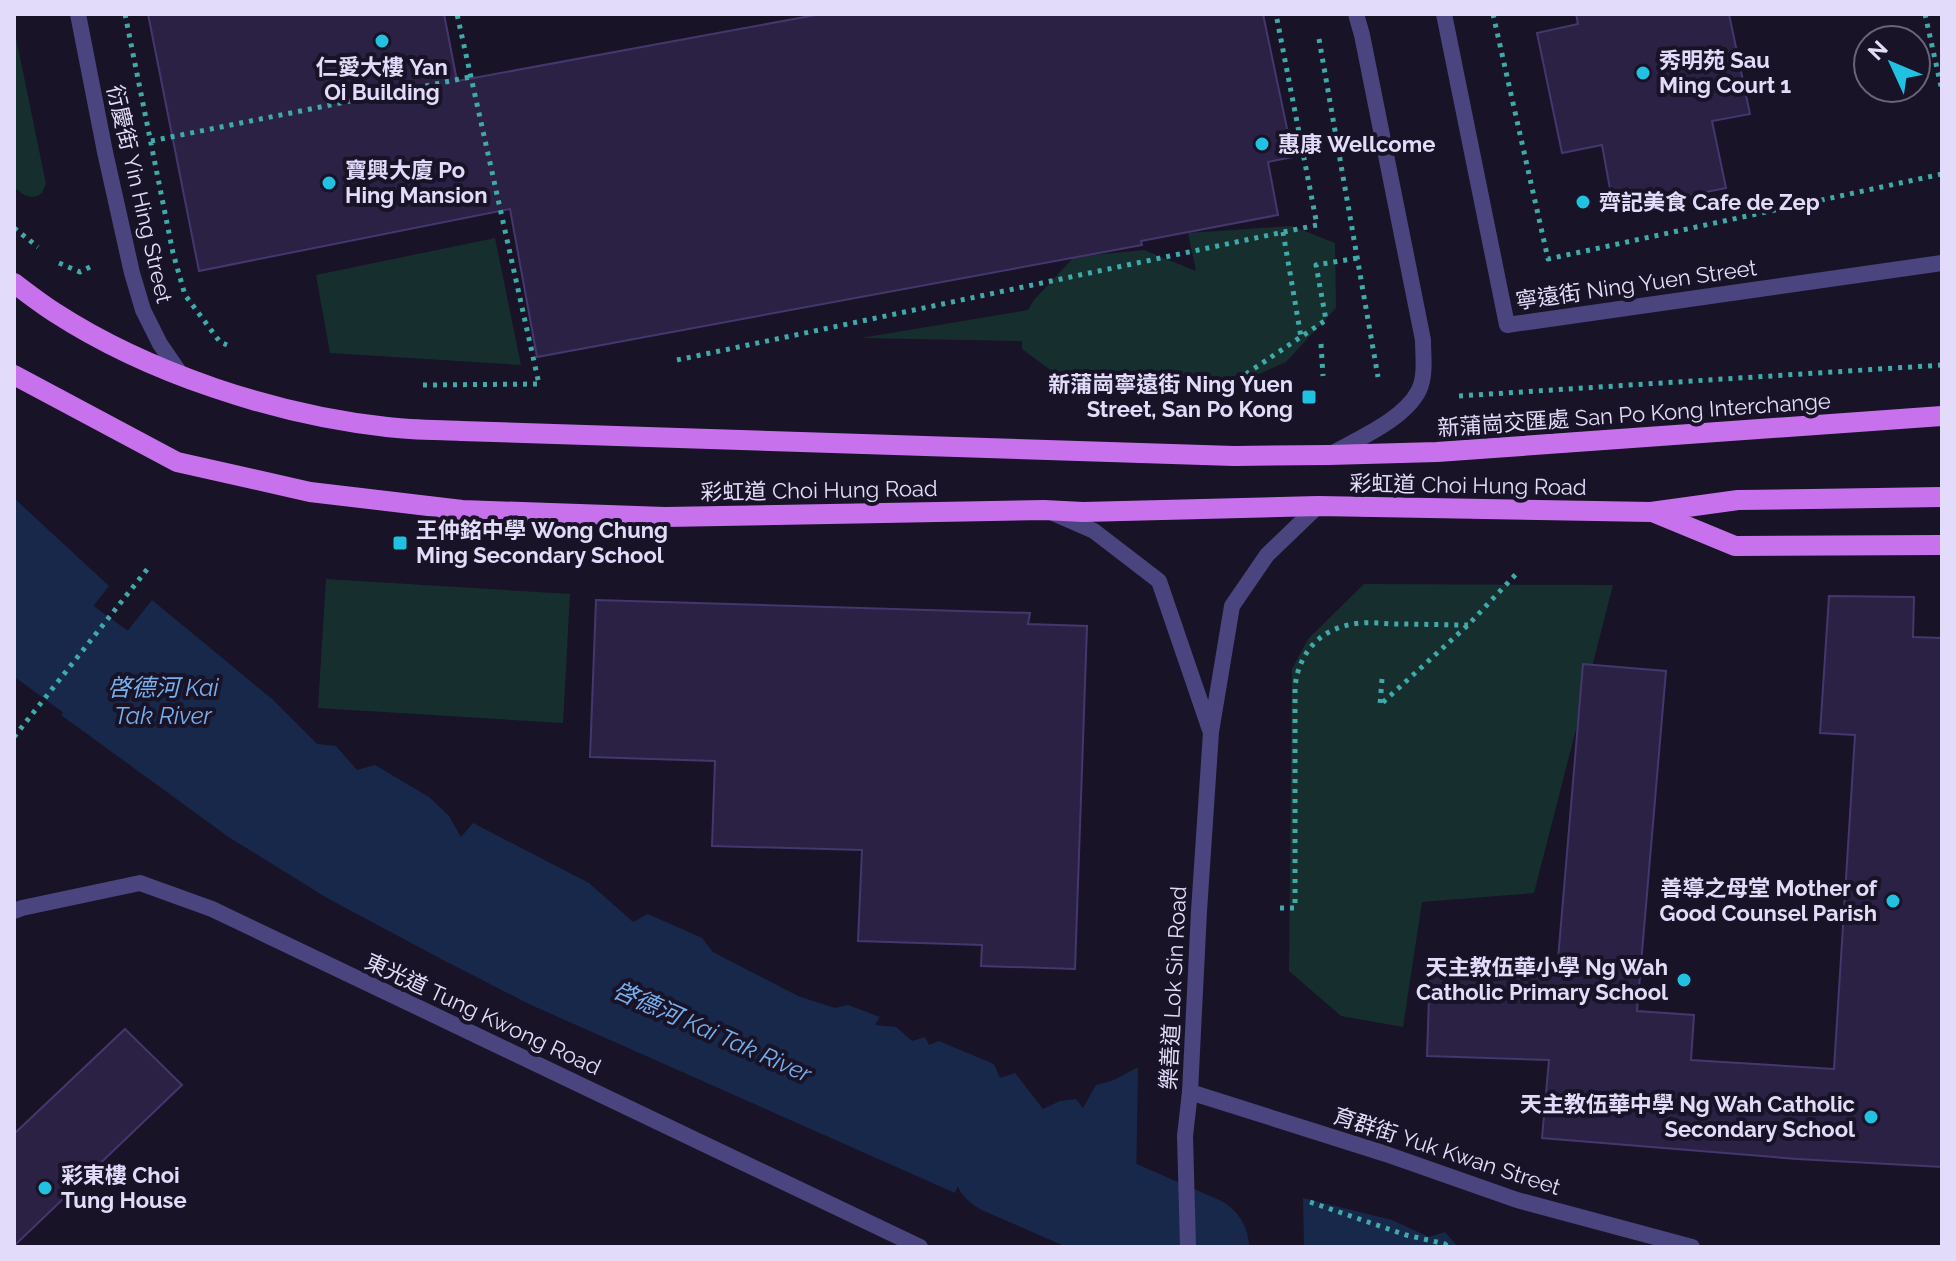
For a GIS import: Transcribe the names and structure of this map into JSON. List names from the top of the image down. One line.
{"streets":{"main road":["新蒲崗交匯處 San Po Kong Interchange","彩虹道 Choi Hung Road"],"street":["衍慶街 Yin Hing Street","寧遠街 Ning Yuen Street","樂善道 Lok Sin Road","東光道 Tung Kwong Road","育群街 Yuk Kwan Street"]},"crossings":[["衍慶街 Yin Hing Street","彩虹道 Choi Hung Road"],["新蒲崗交匯處 San Po Kong Interchange","彩虹道 Choi Hung Road"],["彩虹道 Choi Hung Road","樂善道 Lok Sin Road"],["樂善道 Lok Sin Road","育群街 Yuk Kwan Street"]],"water":["啓德河 Kai Tak River"],"places":{"other":["仁愛大樓 Yan Oi Building","秀明苑 Sau Ming Court 1","惠康 Wellcome","寶興大廈 Po Hing Mansion","齊記美食 Cafe de Zep","善導之母堂 Mother of Good Counsel Parish","天主教伍華小學 Ng Wah Catholic Primary School","天主教伍華中學 Ng Wah Catholic Secondary School","彩東樓 Choi Tung House"],"transit":["新蒲崗寧遠街 Ning Yuen Street, San Po Kong","王仲銘中學 Wong Chung Ming Secondary School"]},"north":"top left"}
